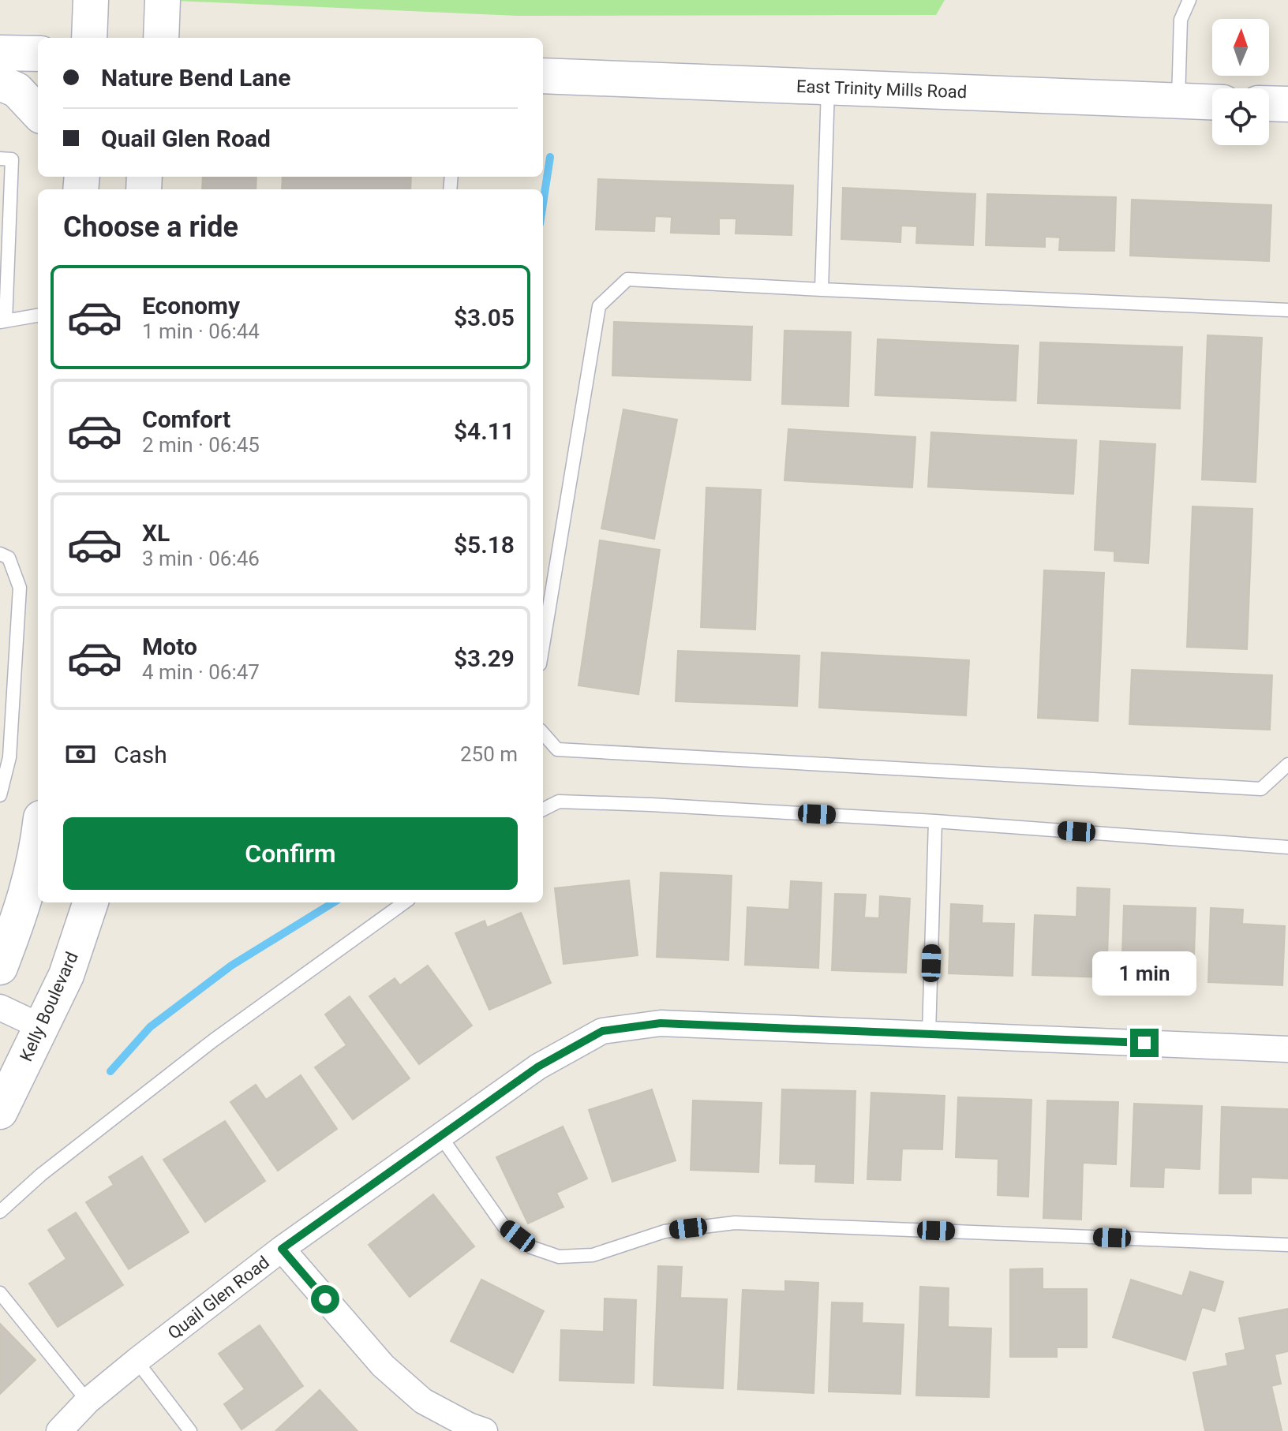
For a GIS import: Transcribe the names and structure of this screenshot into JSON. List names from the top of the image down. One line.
{"streets":{"main road":["East Trinity Mills Road","Kelly Boulevard"],"street":["Quail Glen Road"]},"north":"top","page":{"banner":["Nature Bend Lane","Quail Glen Road"],"heading":"Choose a ride","list":[{"name":"Economy","note":"1 min · 06:44","value":"$3.05"},{"name":"Comfort","note":"2 min · 06:45","value":"$4.11"},{"name":"XL","note":"3 min · 06:46","value":"$5.18"},{"name":"Moto","note":"4 min · 06:47","value":"$3.29"}],"pay":["Cash","250 m"],"buttons":"Confirm","bubble":"1 min"}}
